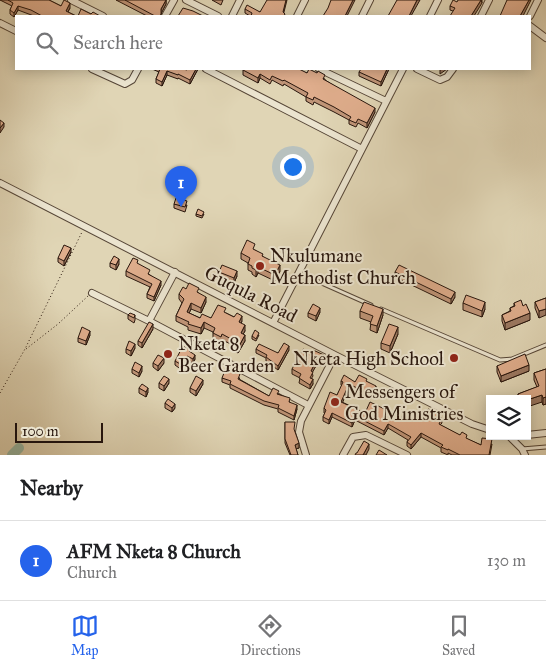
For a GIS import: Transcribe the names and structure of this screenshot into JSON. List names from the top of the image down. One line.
{"streets":{"street":["Guqula Road"]},"places":["Nkulumane Methodist Church","Nketa 8 Beer Garden","Nketa High School","Messengers of God Ministries"],"scale_bar":"100 m","page":{"search":"Search here","pins":"1","scale":"100 m","heading":"Nearby","list":[{"mark":"1","name":"AFM Nketa 8 Church","note":"Church","value":"130 m"}],"nav":["Map","Directions","Saved"]}}
